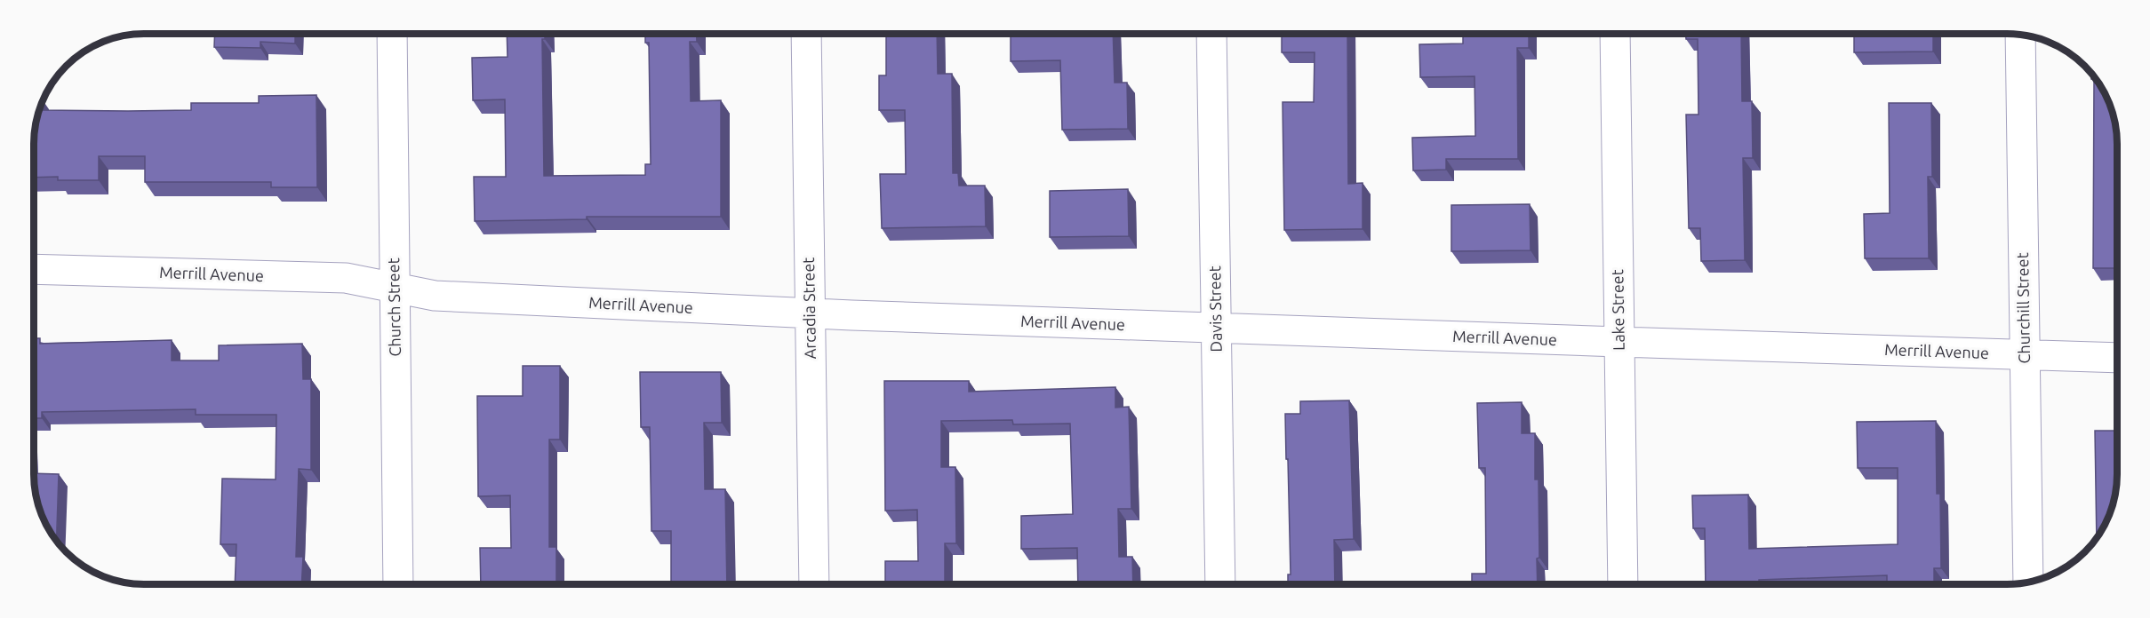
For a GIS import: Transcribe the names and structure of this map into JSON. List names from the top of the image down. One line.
{"streets":{"street":["Merrill Avenue","Church Street","Arcadia Street","Churchill Street","Davis Street","Lake Street"]},"crossings":[["Merrill Avenue","Church Street"],["Merrill Avenue","Arcadia Street"],["Merrill Avenue","Churchill Street"],["Merrill Avenue","Davis Street"],["Merrill Avenue","Lake Street"]]}
